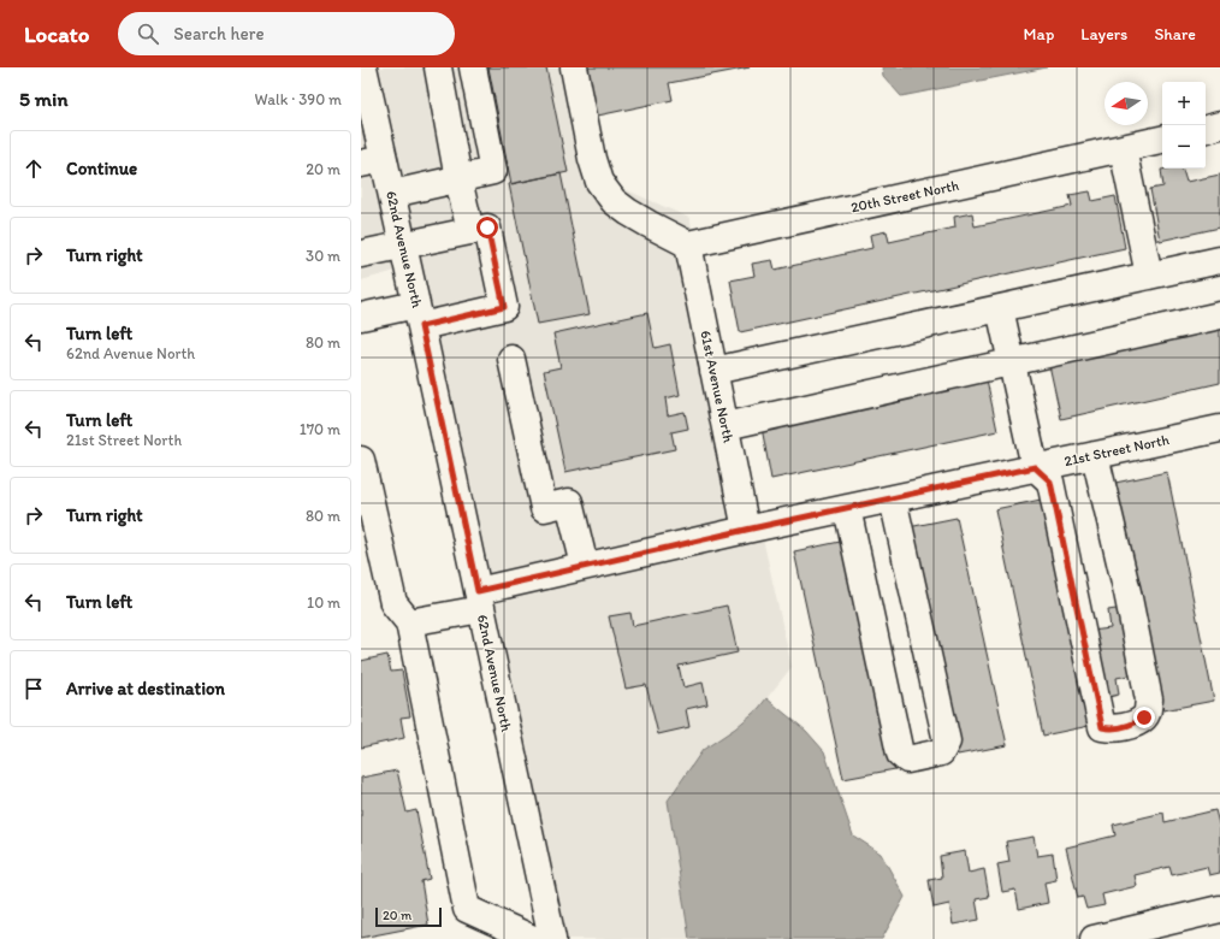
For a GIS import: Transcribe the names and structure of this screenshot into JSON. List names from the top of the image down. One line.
{"streets":{"street":["20th Street North","62nd Avenue North","61st Avenue North","21st Street North"]},"crossings":[["20th Street North","61st Avenue North"],["62nd Avenue North","21st Street North"],["61st Avenue North","21st Street North"]],"scale_bar":"20 m","north":"left","page":{"header":"Locato","search":"Search here","nav":["Map","Layers","Share"],"heading":["5 min","Walk · 390 m"],"map_buttons":["+","−"],"list":[["Continue","20 m"],["Turn right","30 m"],["Turn left","62nd Avenue North","80 m"],["Turn left","21st Street North","170 m"],["Turn right","80 m"],["Turn left","10 m"],"Arrive at destination"],"scale":"20 m"}}
